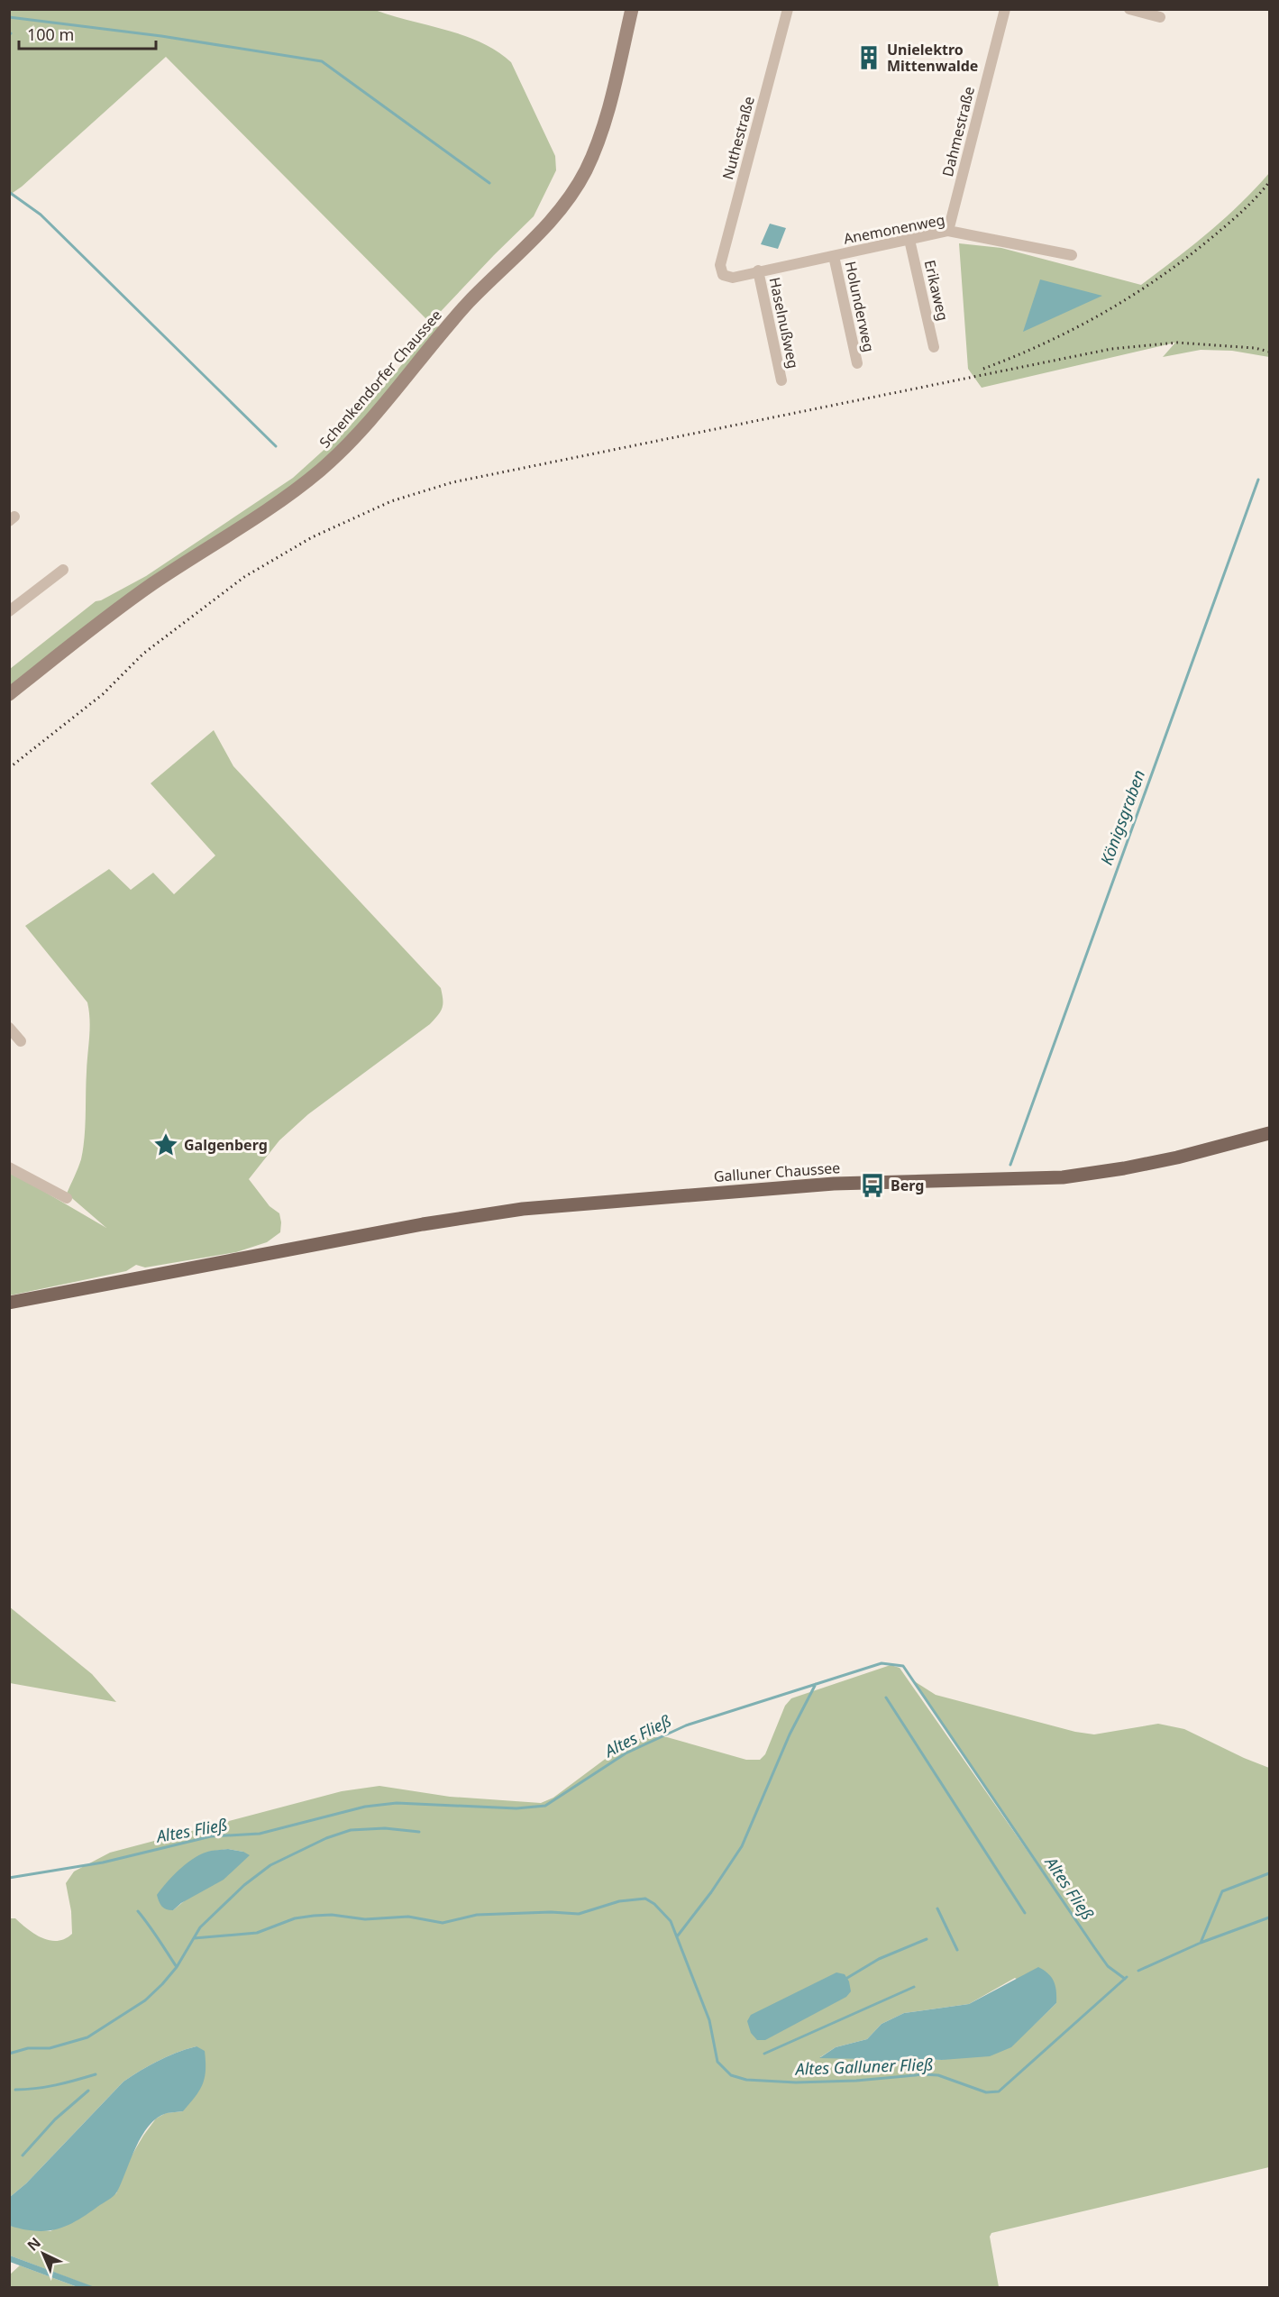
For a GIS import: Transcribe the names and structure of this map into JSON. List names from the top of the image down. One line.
{"streets":{"main road":["Schenkendorfer Chaussee","Galluner Chaussee"],"street":["Dahmestraße","Nuthestraße","Anemonenweg","Erikaweg","Holunderweg","Haselnußweg"]},"crossings":[["Dahmestraße","Anemonenweg"],["Nuthestraße","Anemonenweg"],["Anemonenweg","Erikaweg"],["Anemonenweg","Holunderweg"],["Anemonenweg","Haselnußweg"]],"water":["Königsgraben","Altes Fließ","Altes Galluner Fließ"],"places":{"building":["Unielektro Mittenwalde"],"place":["Galgenberg"],"bus stop":["Berg"]},"scale_bar":"100 m","north":"top left"}
